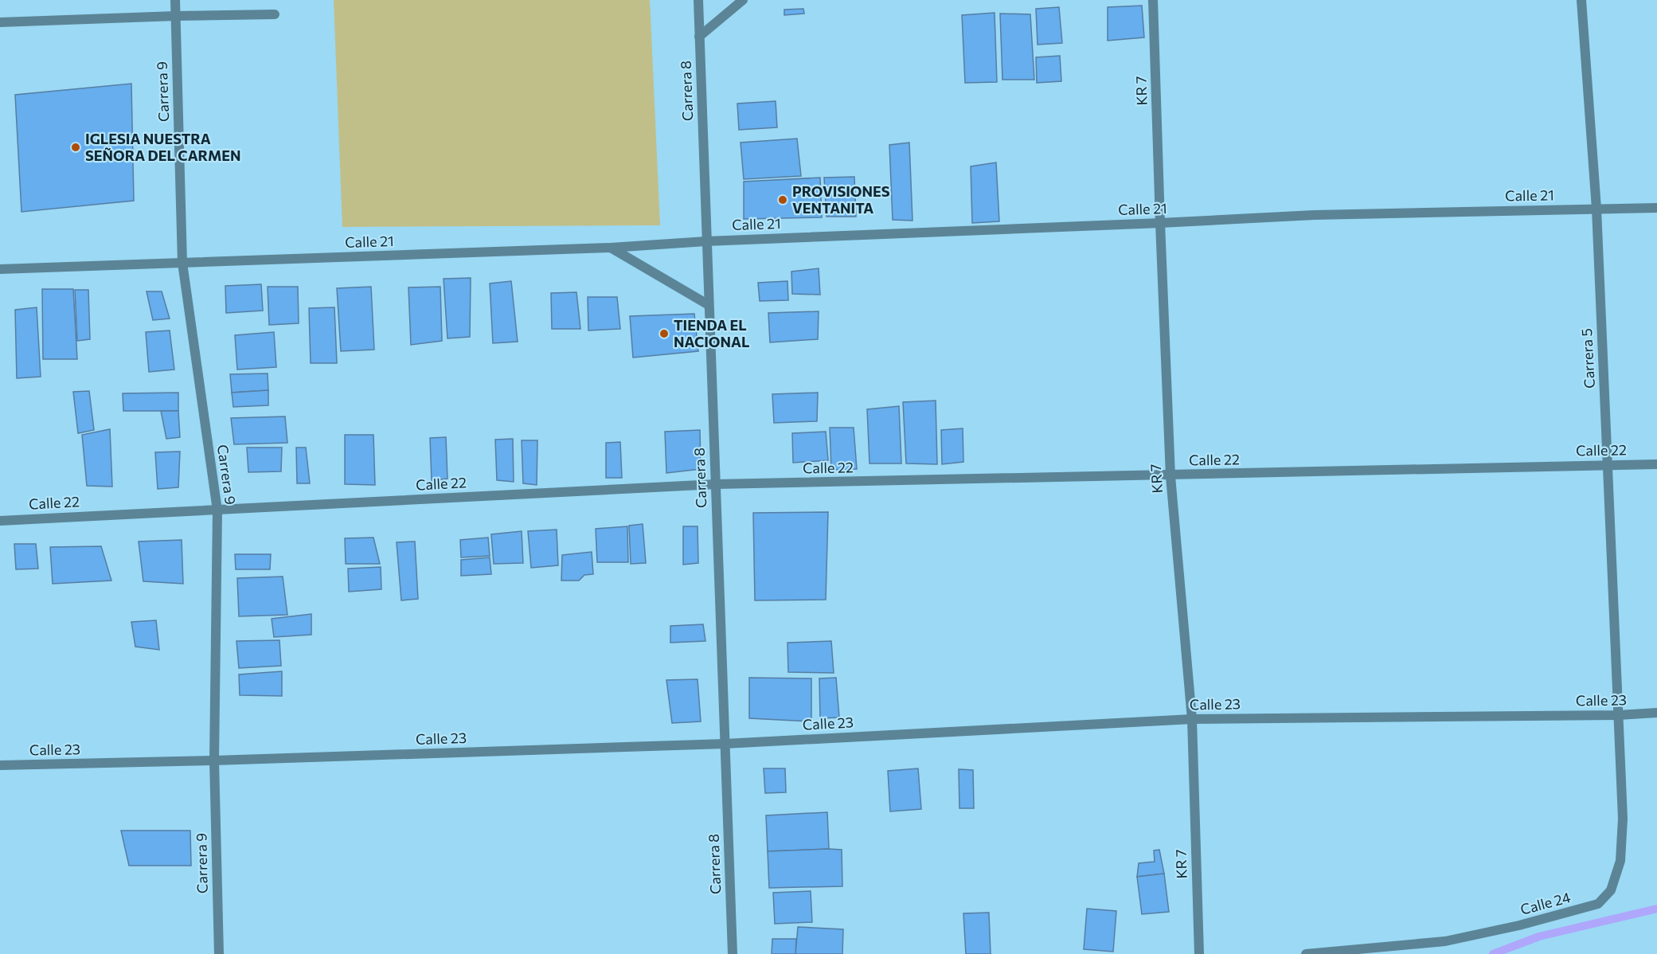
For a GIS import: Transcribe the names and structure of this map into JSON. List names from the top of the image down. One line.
{"streets":{"street":["Carrera 8","KR 7","Carrera 9","Calle 21","Carrera 5","Calle 22","Calle 23","Calle 24"]},"crossings":[["Carrera 8","Calle 21"],["Carrera 8","Calle 22"],["Carrera 8","Calle 23"],["KR 7","Calle 21"],["KR 7","Calle 22"],["KR 7","Calle 23"],["Carrera 9","Calle 21"],["Carrera 9","Calle 22"],["Carrera 9","Calle 23"],["Calle 21","Carrera 5"],["Carrera 5","Calle 22"],["Carrera 5","Calle 23"],["Carrera 5","Calle 24"],["Calle 23","Calle 24"]],"places":["IGLESIA NUESTRA SEÑORA DEL CARMEN","PROVISIONES VENTANITA","TIENDA EL NACIONAL"]}
